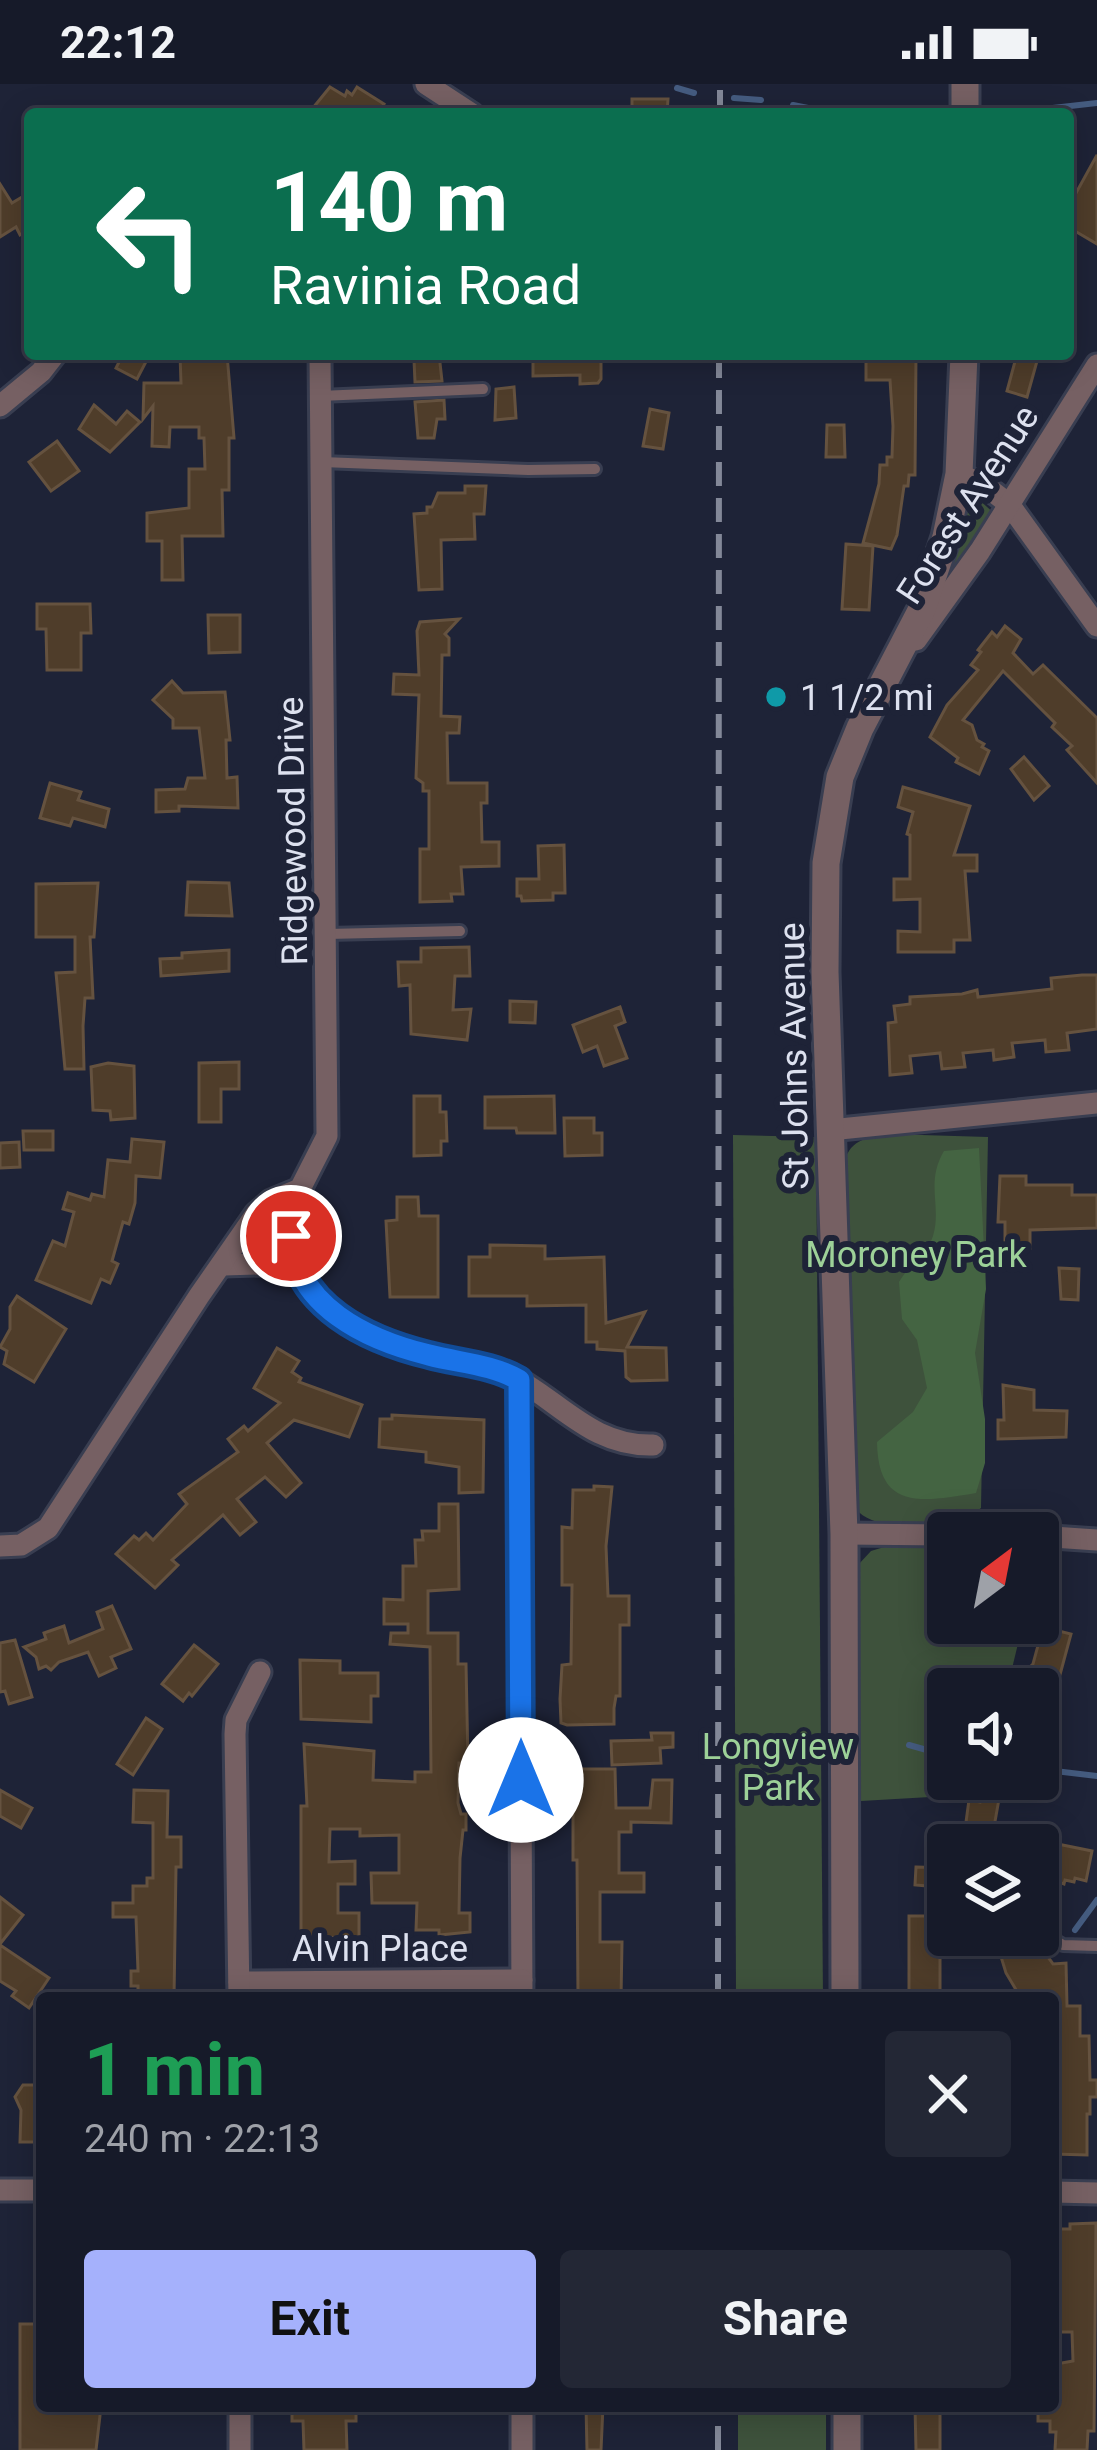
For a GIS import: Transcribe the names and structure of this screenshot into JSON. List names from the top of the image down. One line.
{"streets":{"street":["Forest Avenue","Ridgewood Drive","St Johns Avenue","Alvin Place"]},"crossings":[["Forest Avenue","St Johns Avenue"]],"parks":["Moroney Park","Longview Park"],"places":["1 1/2 mi"],"north":"top right","page":{"status":"22:12","turn":["140 m","Ravinia Road"],"heading":["1 min","240 m · 22:13"],"buttons":["Exit","Share"]}}
